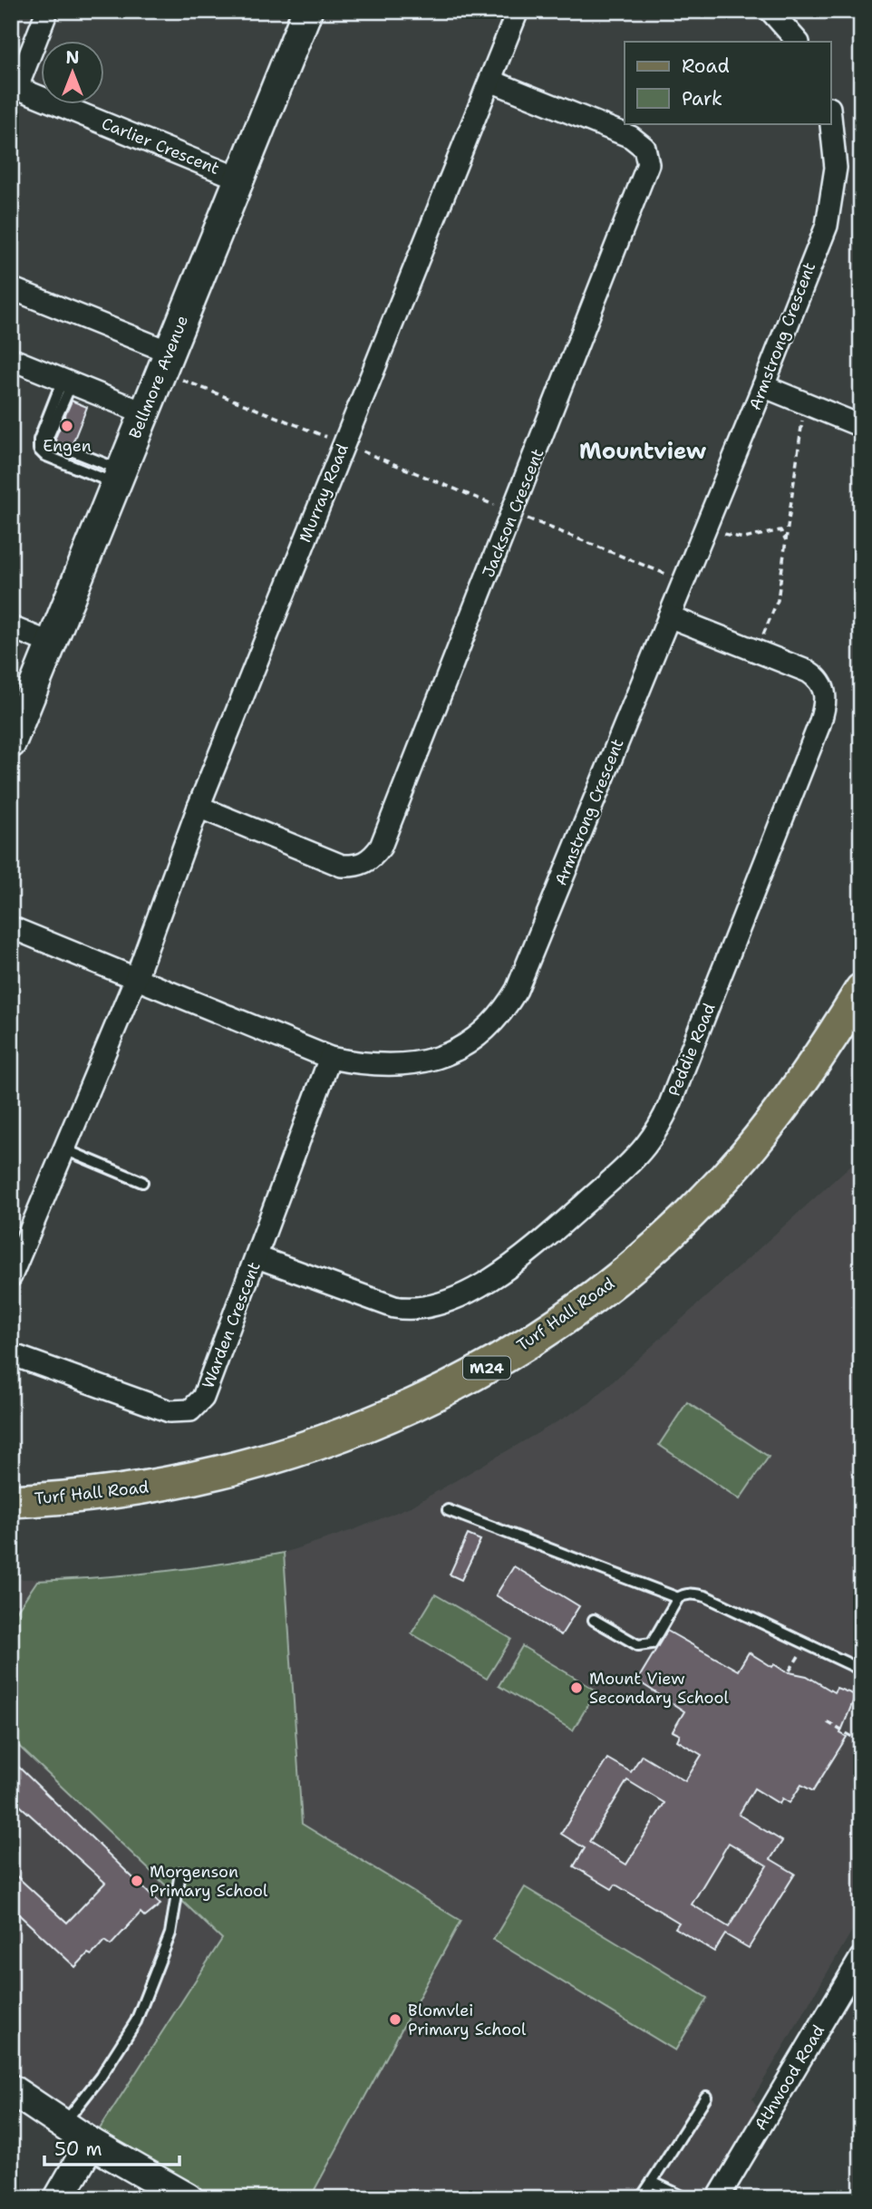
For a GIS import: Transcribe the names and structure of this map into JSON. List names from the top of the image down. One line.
{"streets":{"main road":["Turf Hall Road","M24"],"street":["Carlier Crescent","Armstrong Crescent","Bellmore Avenue","Murray Road","Jackson Crescent","Peddie Road","Warden Crescent","Athwood Road"]},"crossings":[["Carlier Crescent","Bellmore Avenue"],["Armstrong Crescent","Murray Road"],["Armstrong Crescent","Peddie Road"],["Armstrong Crescent","Warden Crescent"],["Murray Road","Jackson Crescent"],["Peddie Road","Warden Crescent"]],"districts":["Mountview"],"places":["Engen","Mount View Secondary School","Morgenson Primary School","Blomvlei Primary School"],"legend":["Road","Park"],"scale_bar":"50 m","north":"top"}
